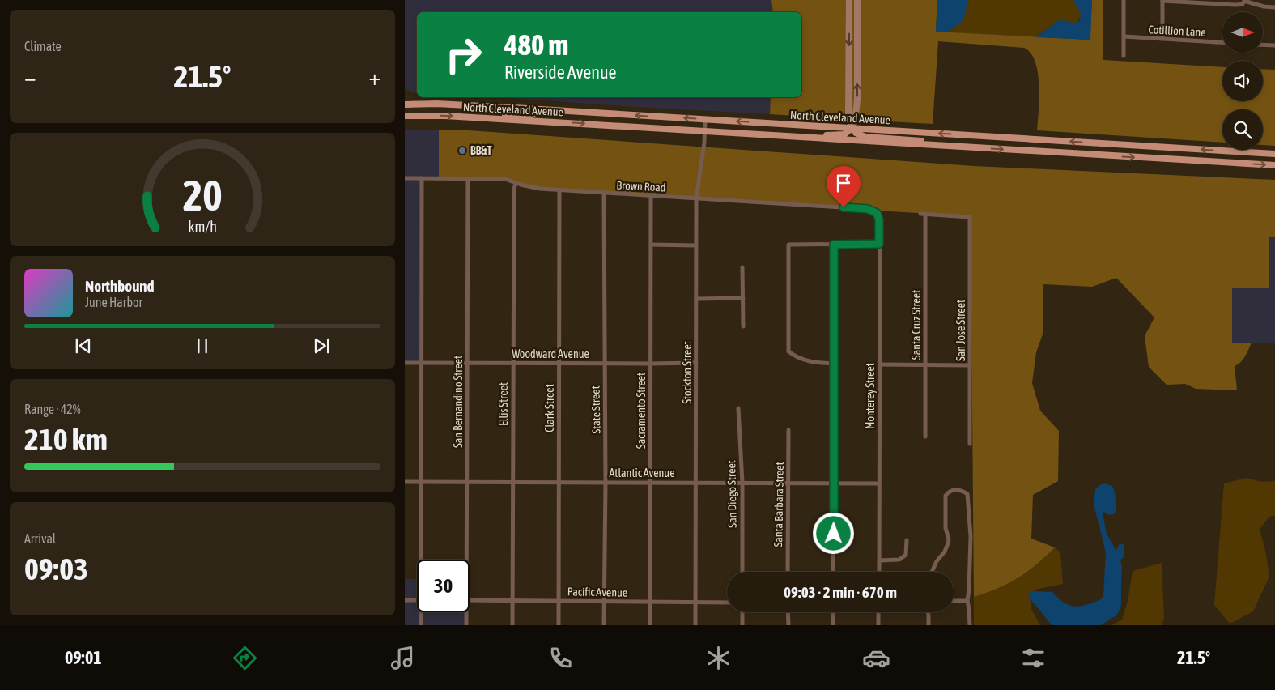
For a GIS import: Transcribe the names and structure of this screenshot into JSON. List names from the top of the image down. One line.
{"streets":{"main road":["North Cleveland Avenue"],"street":["Cotillion Lane","Brown Road","Santa Cruz Street","San Jose Street","Woodward Avenue","Stockton Street","Monterey Street","San Bernandino Street","Ellis Street","Clark Street","State Street","Sacramento Street","Atlantic Avenue","San Diego Street","Santa Barbara Street","Pacific Avenue"]},"crossings":[["North Cleveland Avenue","Stockton Street"],["Brown Road","Stockton Street"],["Brown Road","Monterey Street"],["Brown Road","San Bernandino Street"],["Brown Road","Ellis Street"],["Brown Road","Clark Street"],["Brown Road","State Street"],["Brown Road","Sacramento Street"],["Santa Cruz Street","San Jose Street"],["Woodward Avenue","Stockton Street"],["Woodward Avenue","San Bernandino Street"],["Woodward Avenue","Ellis Street"],["Woodward Avenue","Clark Street"],["Woodward Avenue","State Street"],["Woodward Avenue","Sacramento Street"],["Stockton Street","Atlantic Avenue"],["Stockton Street","Pacific Avenue"],["Monterey Street","Atlantic Avenue"],["San Bernandino Street","Atlantic Avenue"],["Ellis Street","Atlantic Avenue"],["Ellis Street","Pacific Avenue"],["Clark Street","Atlantic Avenue"],["Clark Street","Pacific Avenue"],["State Street","Atlantic Avenue"],["State Street","Pacific Avenue"],["Sacramento Street","Atlantic Avenue"],["Sacramento Street","Pacific Avenue"],["Atlantic Avenue","San Diego Street"],["Atlantic Avenue","Santa Barbara Street"]],"places":["BB&T"],"north":"right","page":{"tile":["Climate",["Range · 42%","210 km"],["Arrival","09:03"]],"turn":["480 m","Riverside Avenue"],"heat":["−","21.5°","+"],"song":["Northbound","June Harbor"],"limit":"30","trip":"09:03 · 2 min · 670 m","tabs":["09:01","21.5°"],"gauge":["20","km/h"]}}
